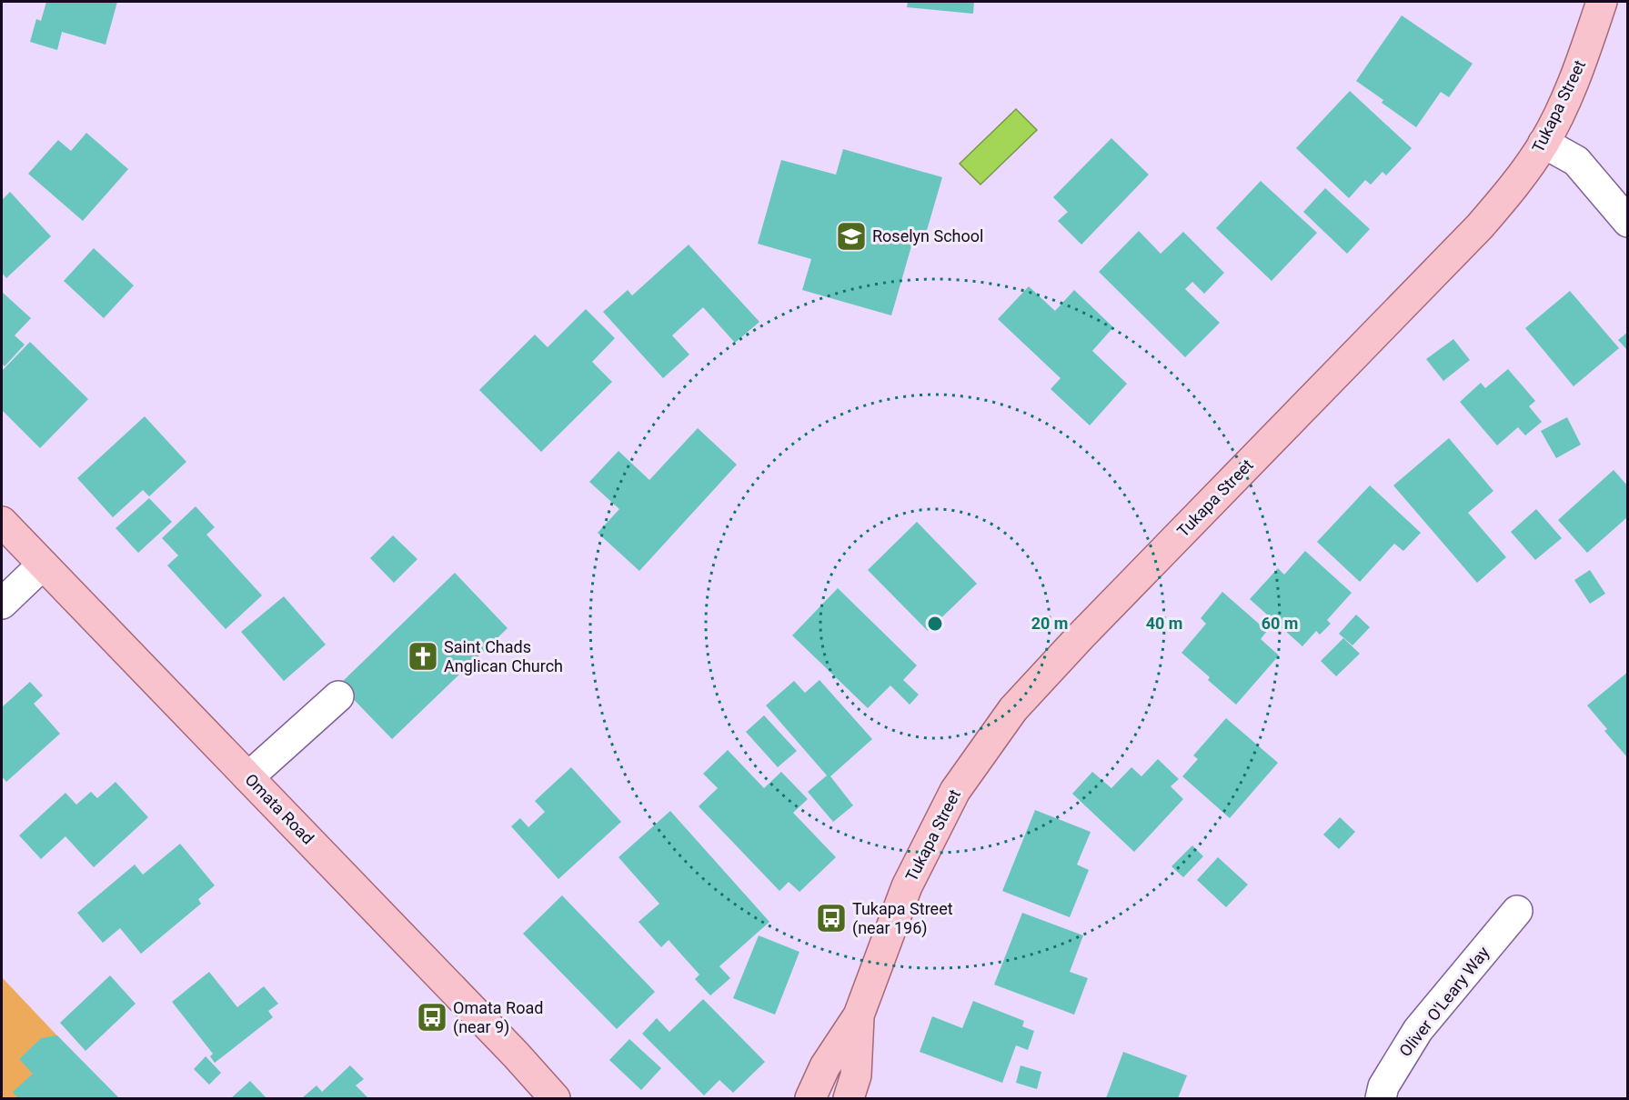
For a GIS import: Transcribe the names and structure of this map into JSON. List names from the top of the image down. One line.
{"streets":{"main road":["Tukapa Street","Omata Road"],"street":["Oliver O'Leary Way"]},"places":{"school or university":["Roselyn School"],"church":["Saint Chads Anglican Church"],"bus stop":["Tukapa Street (near 196)","Omata Road (near 9)"]},"rings":["20 m","40 m","60 m"]}
